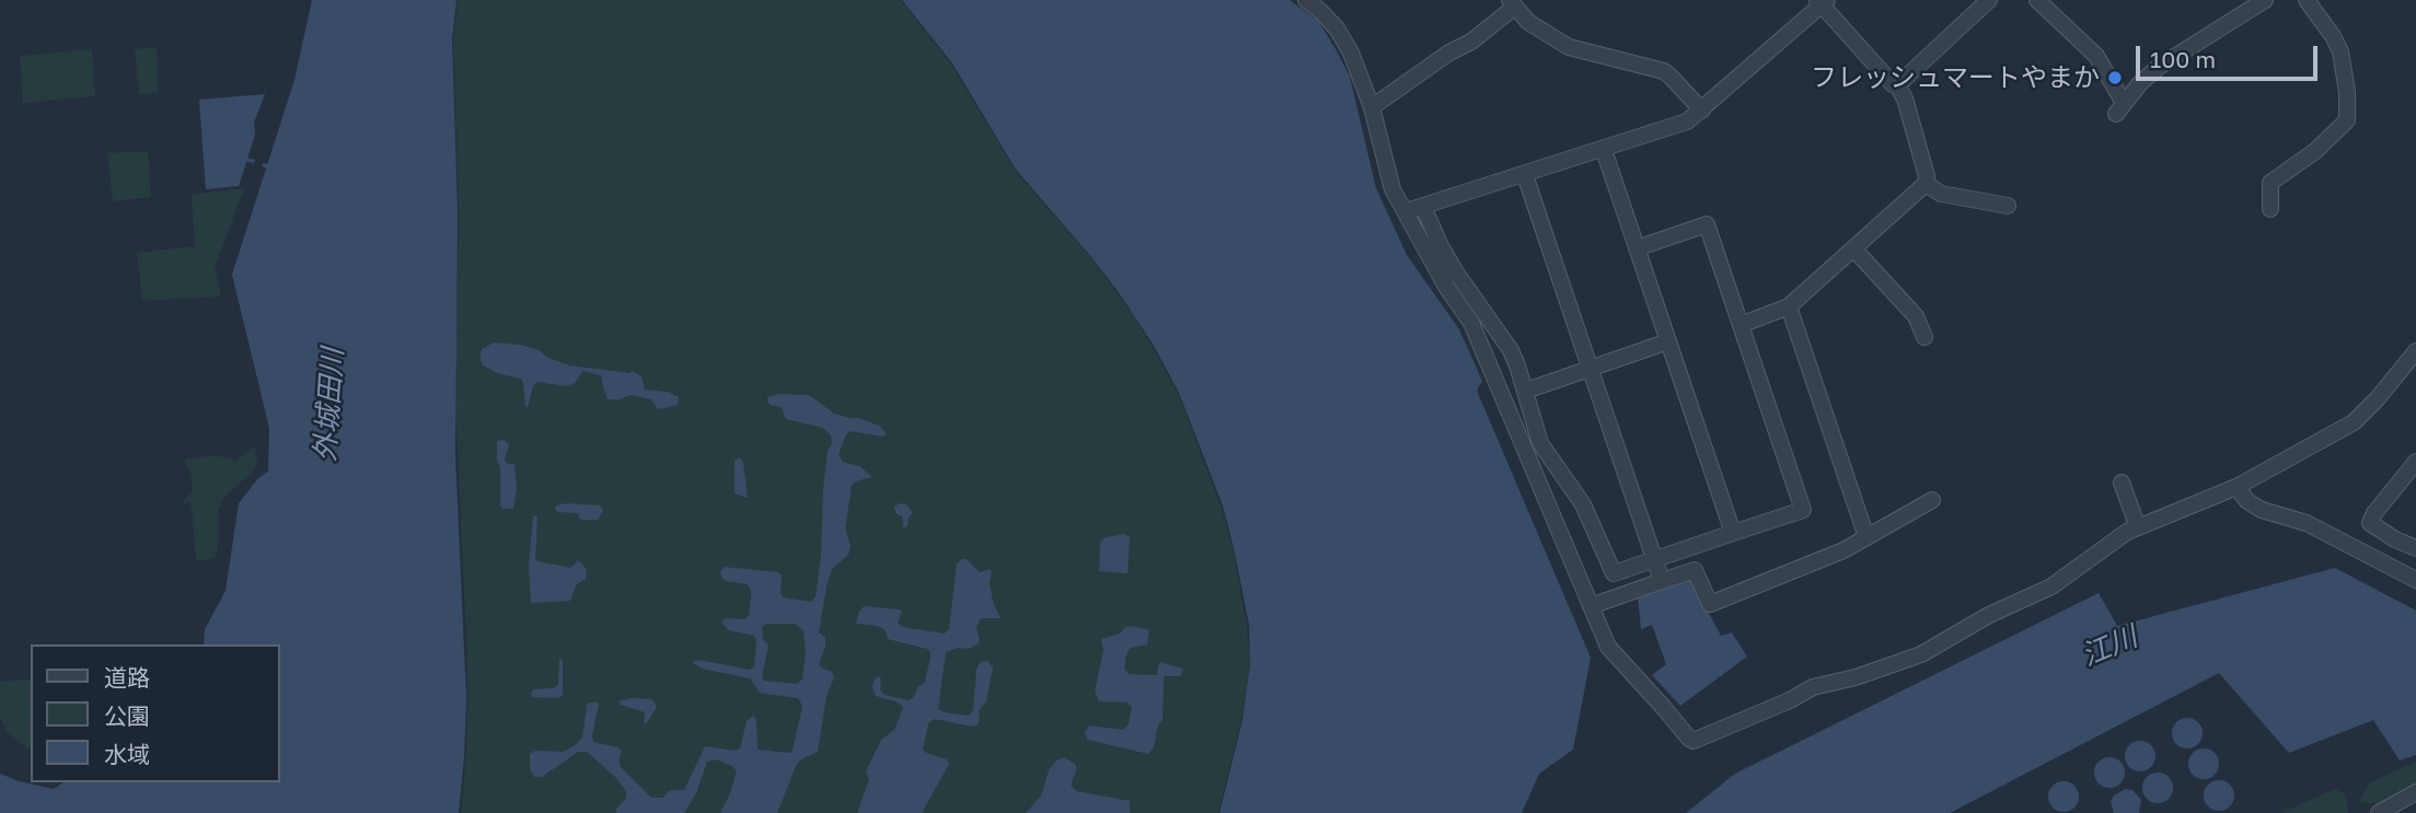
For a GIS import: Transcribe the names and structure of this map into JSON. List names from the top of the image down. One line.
{"water":["外城田川","江川"],"places":["フレッシュマートやまか"],"legend":["道路","公園","水域"],"scale_bar":"100 m"}
